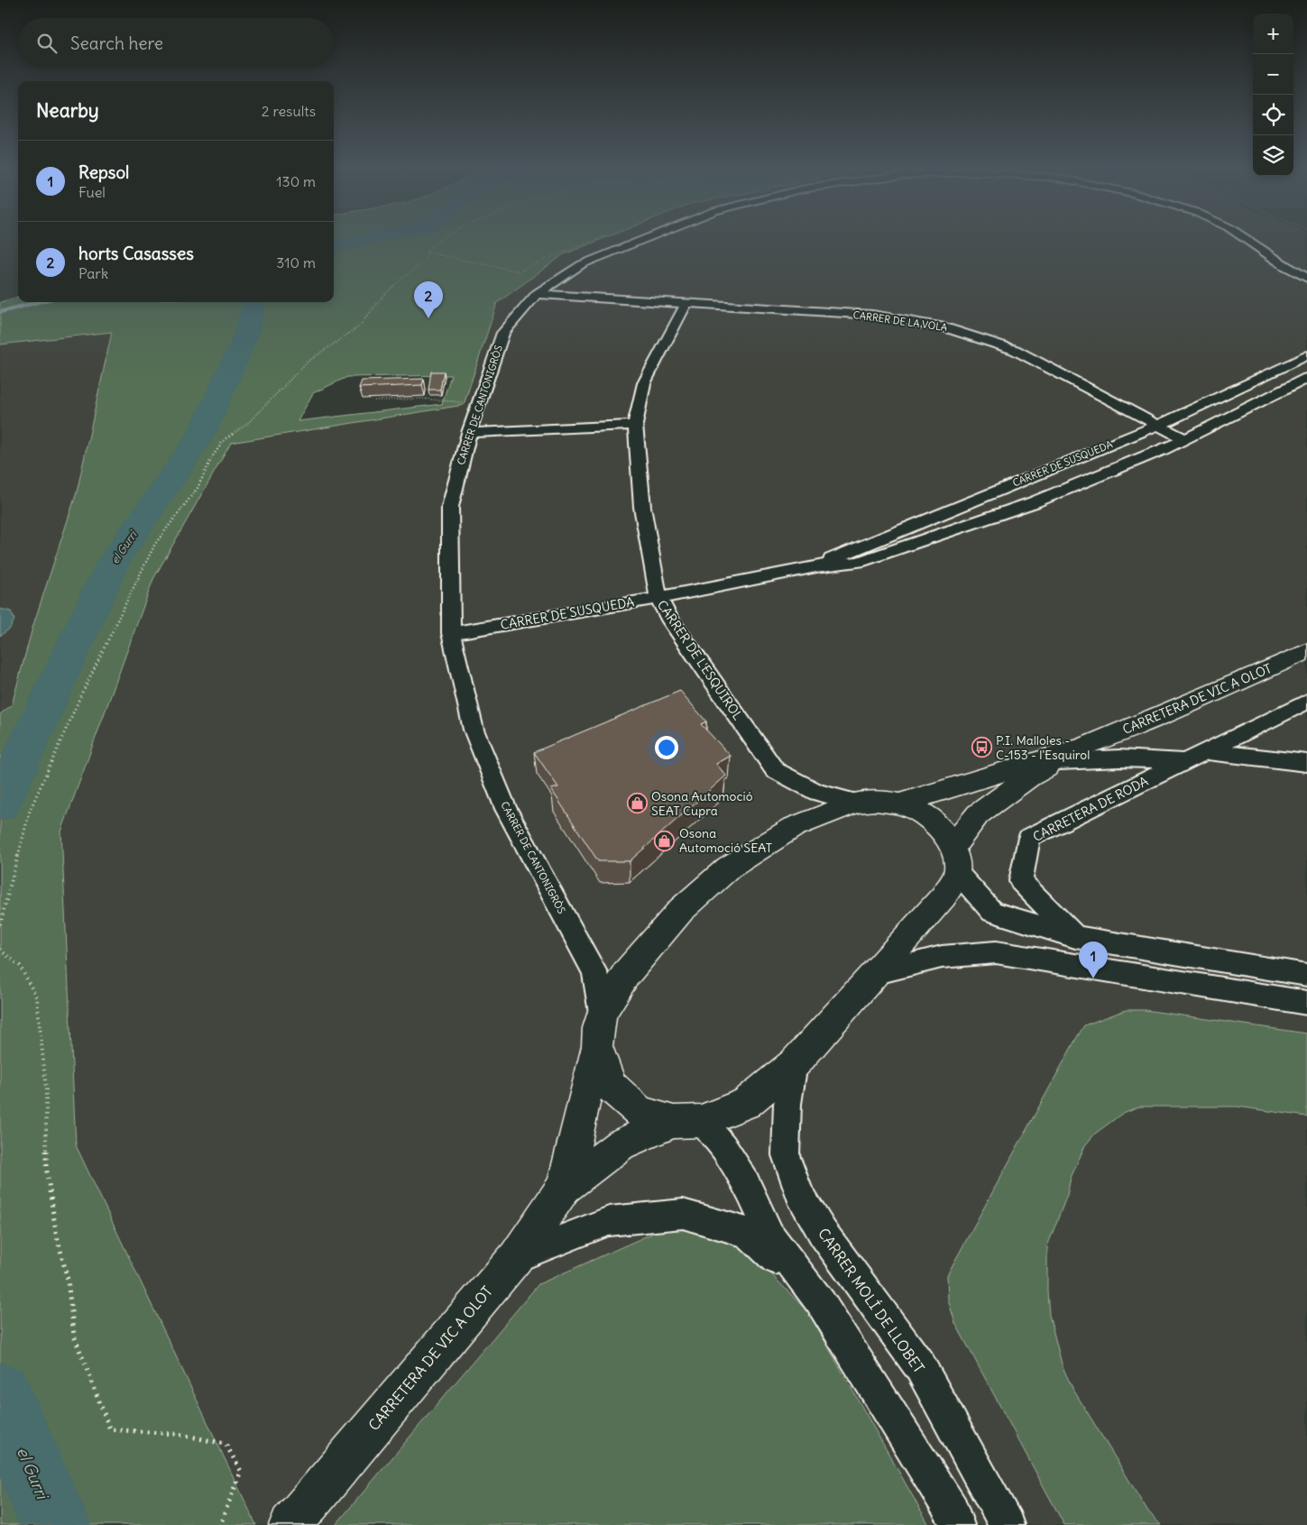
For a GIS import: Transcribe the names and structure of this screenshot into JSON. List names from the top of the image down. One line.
{"streets":{"street":["CARRER DE LA VOLA","CARRER DE CANTONIGRÒS","CARRER DE SUSQUEDA","CARRER DE L'ESQUIROL","CARRETERA DE VIC A OLOT","CARRETERA DE RODA","CARRER MOLÍ DE LLOBET"]},"crossings":[["CARRER DE LA VOLA","CARRER DE CANTONIGRÒS"],["CARRER DE LA VOLA","CARRER DE SUSQUEDA"],["CARRER DE LA VOLA","CARRER DE L'ESQUIROL"],["CARRER DE CANTONIGRÒS","CARRER DE SUSQUEDA"],["CARRER DE SUSQUEDA","CARRER DE L'ESQUIROL"],["CARRETERA DE VIC A OLOT","CARRETERA DE RODA"],["CARRETERA DE VIC A OLOT","CARRER MOLÍ DE LLOBET"]],"water":["el Gurri"],"places":{"bus stop":["P.I. Malloles - C-153 - l'Esquirol"],"shop":["Osona Automoció SEAT Cupra","Osona Automoció SEAT"]},"page":{"map_buttons":["+","−"],"search":"Search here","heading":["Nearby","2 results"],"list":[{"mark":"1","name":"Repsol","note":"Fuel","value":"130 m"},{"mark":"2","name":"horts Casasses","note":"Park","value":"310 m"}],"pins":["2","1"]}}
